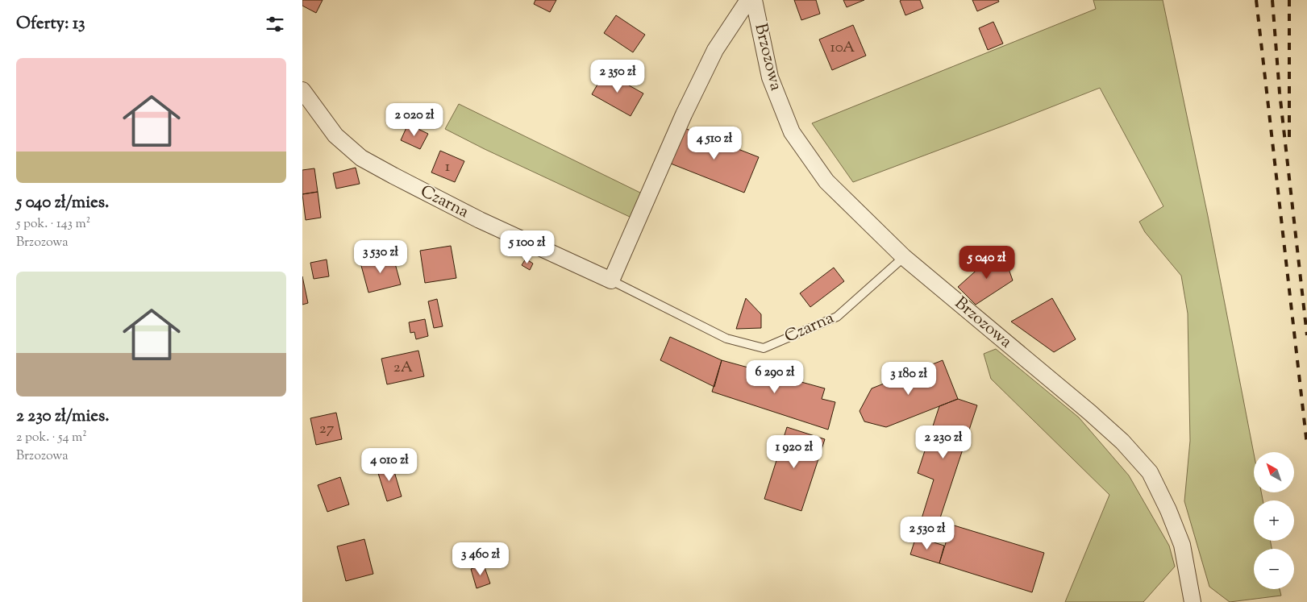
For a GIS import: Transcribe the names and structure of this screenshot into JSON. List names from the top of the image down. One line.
{"streets":{"street":["Brzozowa","Czarna"]},"crossings":[["Brzozowa","Czarna"]],"house_numbers":["10A","1","2A","27"],"north":"top left","page":{"heading":"Oferty: 13","list":[{"name":"5 040 zł/mies.","note":"5 pok. · 143 m² · Brzozowa"},{"name":"2 230 zł/mies.","note":"2 pok. · 54 m² · Brzozowa"}],"price":["2 350 zł","2 020 zł","4 510 zł","5 100 zł","3 530 zł","5 040 zł","6 290 zł","3 180 zł","2 230 zł","1 920 zł","4 010 zł","2 530 zł","3 460 zł"],"map_buttons":["+","−"]}}
